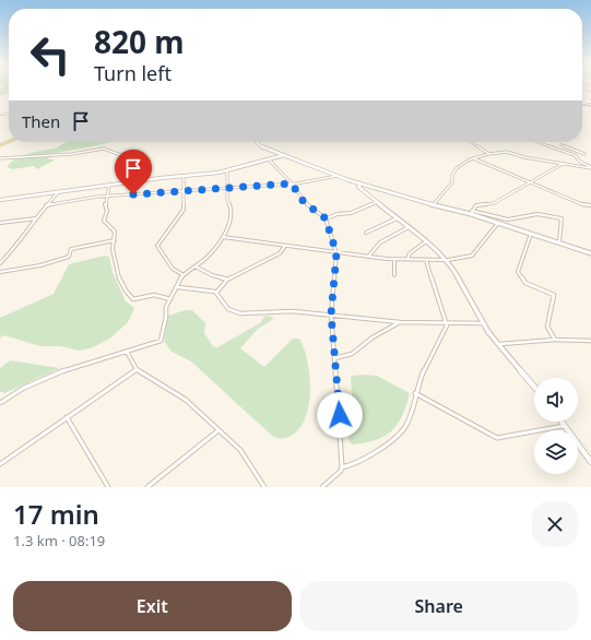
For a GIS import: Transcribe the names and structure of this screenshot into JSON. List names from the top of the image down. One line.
{"page":{"turn":["820 m","Turn left"],"then":"Then","heading":["17 min","1.3 km · 08:19"],"buttons":["Exit","Share"]}}
